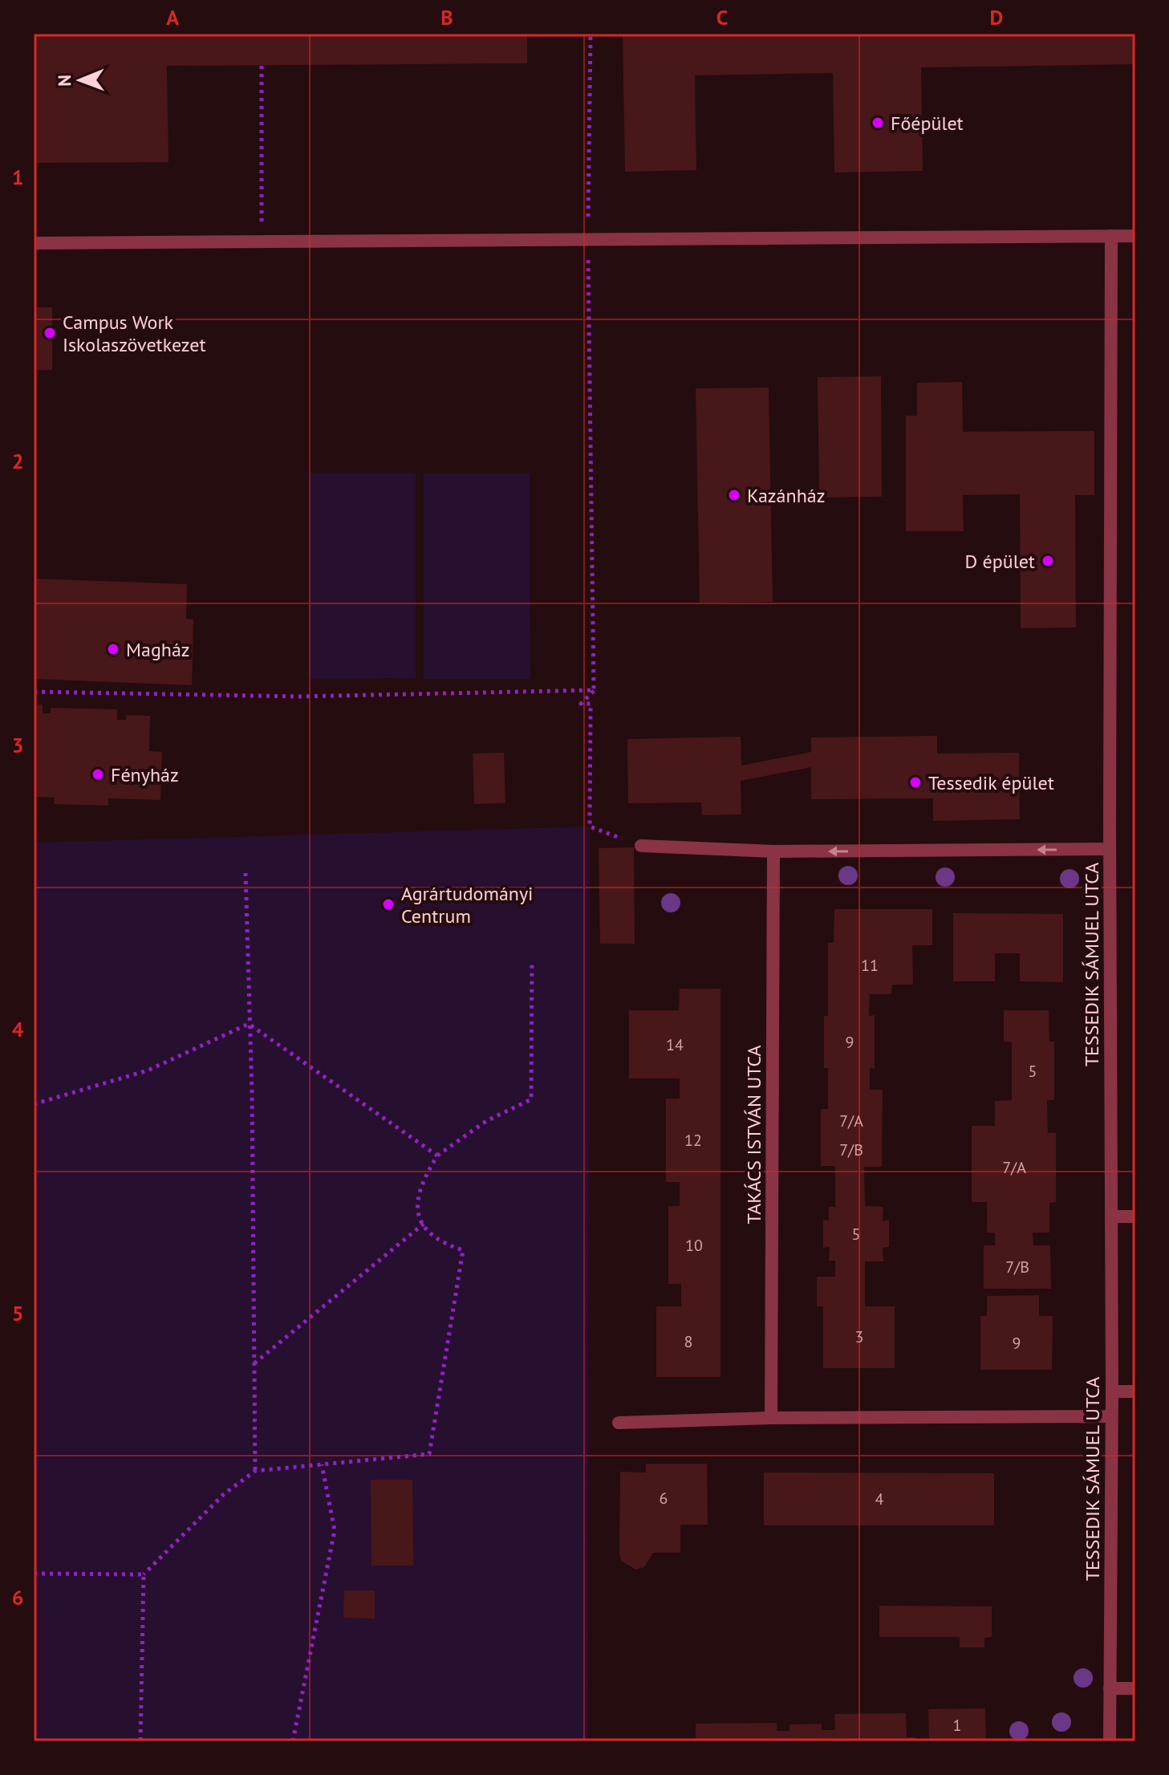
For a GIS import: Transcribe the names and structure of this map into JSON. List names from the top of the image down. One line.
{"streets":{"street":["TESSEDIK SÁMUEL UTCA","TAKÁCS ISTVÁN UTCA"]},"places":["Főépület","Campus Work Iskolaszövetkezet","Kazánház","D épület","Magház","Fényház","Tessedik épület","Agrártudományi Centrum"],"house_numbers":["11","9","14","5","7/A","12","7/B","7/A","5","10","7/B","3","8","9","6","4","1"],"north":"left","grid":{"columns":["A","B","C","D"],"rows":["1","2","3","4","5","6"]}}
